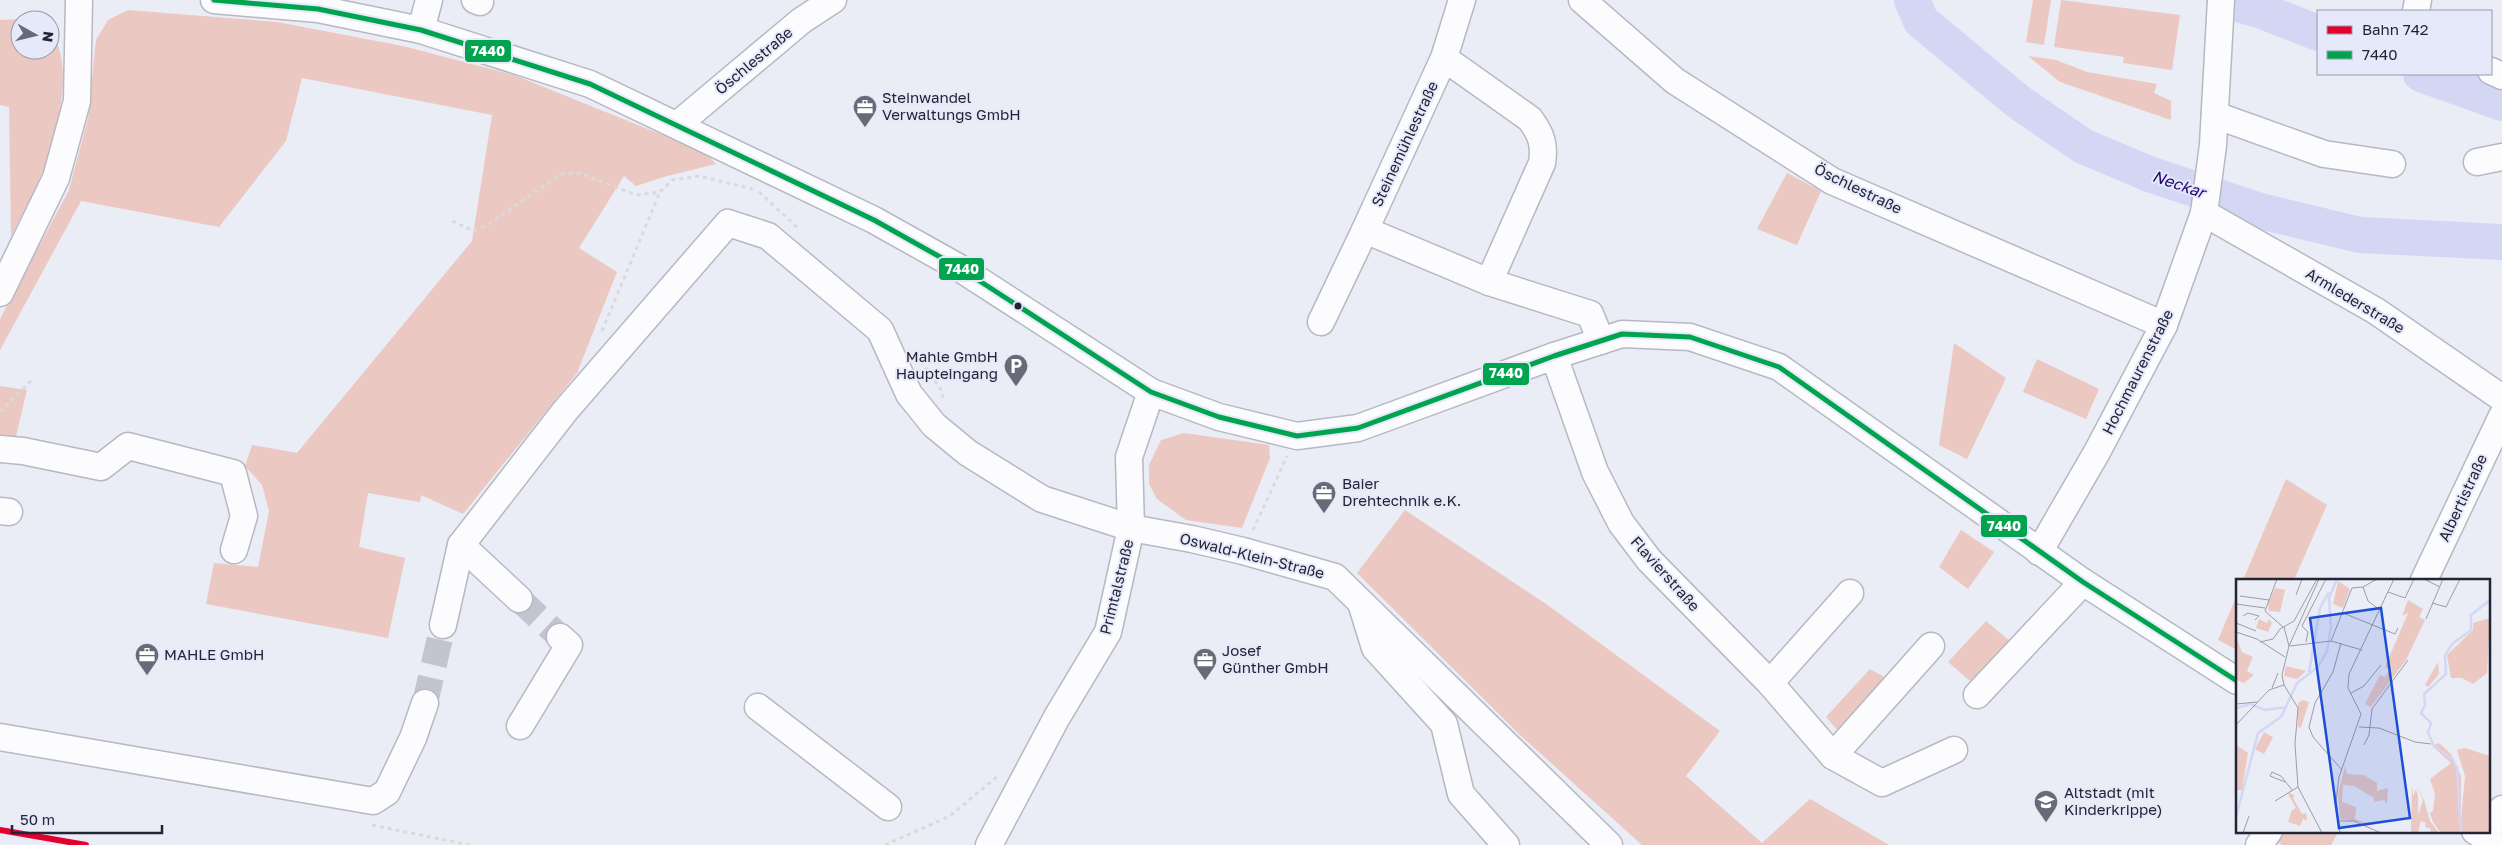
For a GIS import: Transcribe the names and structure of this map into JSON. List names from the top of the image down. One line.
{"streets":{"street":["Öschlestraße","Steinemühlestraße","Armlederstraße","Hochmaurenstraße","Albertistraße","Oswald-Klein-Straße","Flavierstraße","Primtalstraße"]},"crossings":[["Öschlestraße","Hochmaurenstraße"],["Armlederstraße","Hochmaurenstraße"],["Oswald-Klein-Straße","Primtalstraße"]],"water":["Neckar"],"places":{"office":["Steinwandel Verwaltungs GmbH","Baier Drehtechnik e.K.","MAHLE GmbH","Josef Günther GmbH"],"parking":["Mahle GmbH Haupteingang"],"school or university":["Altstadt (mit Kinderkrippe)"]},"lines":["transit line 7440","rail line 742"],"legend":["Bahn 742","7440"],"scale_bar":"50 m","north":"right"}
